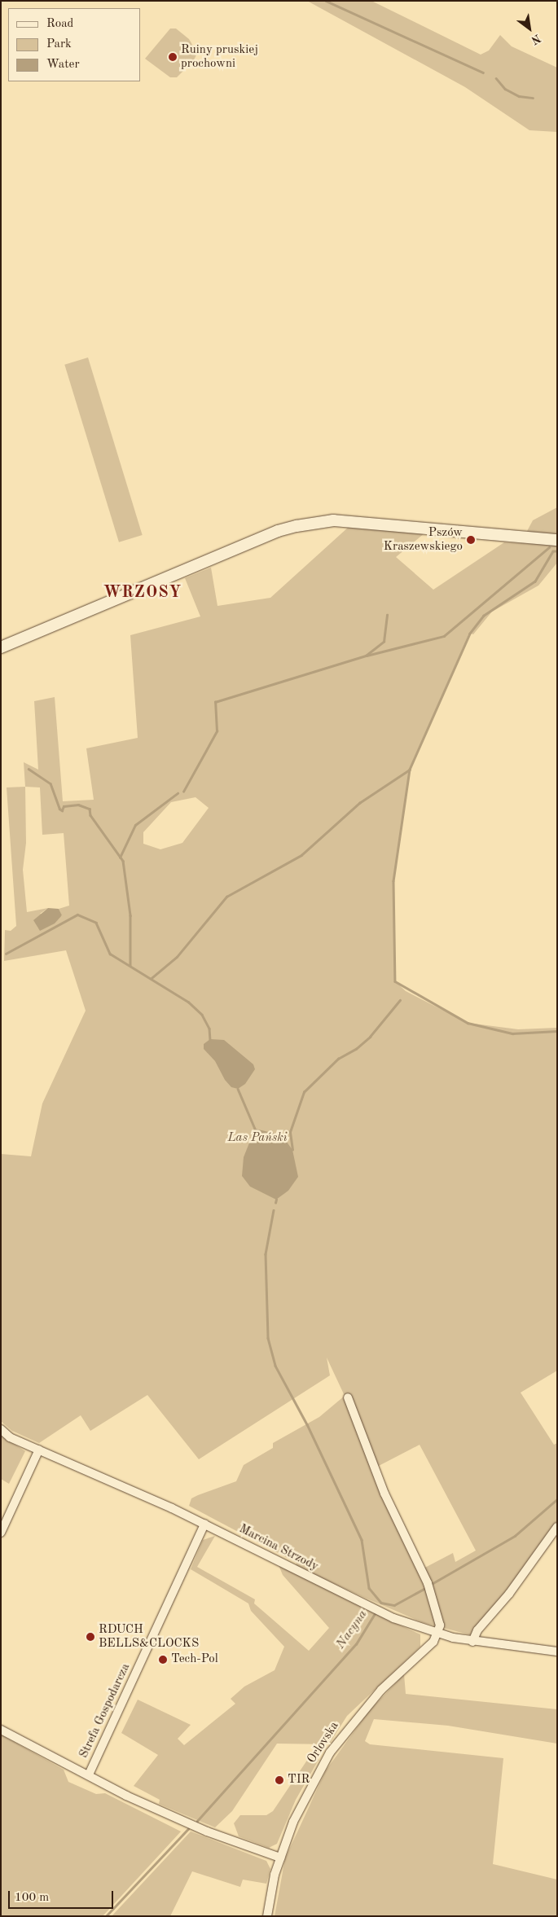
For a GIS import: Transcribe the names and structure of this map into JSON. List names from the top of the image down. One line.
{"streets":{"street":["Marcina Strzody","Strefa Gospodarcza","Orlovska"]},"crossings":[["Marcina Strzody","Strefa Gospodarcza"],["Marcina Strzody","Orlovska"],["Strefa Gospodarcza","Orlovska"]],"districts":["WRZOSY"],"water":["Nacyna"],"parks":["Las Pański"],"places":["Ruiny pruskiej prochowni","Pszów Kraszewskiego","RDUCH BELLS&CLOCKS","Tech-Pol","TIR"],"legend":["Road","Park","Water"],"scale_bar":"100 m","north":"bottom right"}
